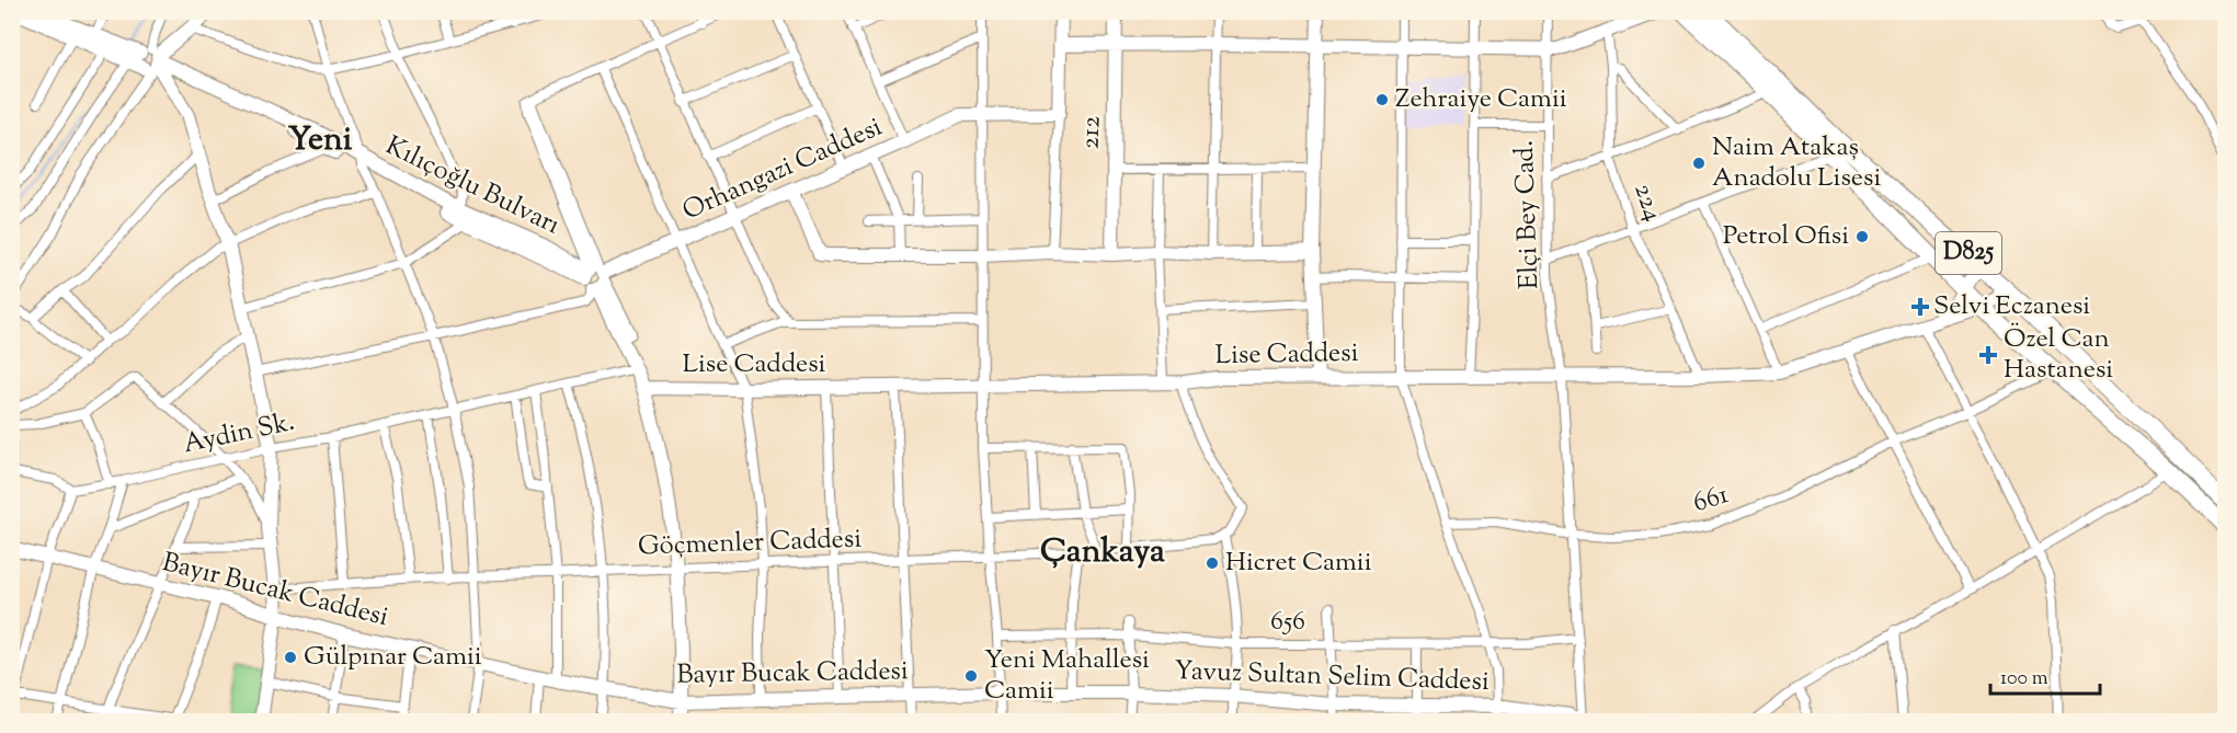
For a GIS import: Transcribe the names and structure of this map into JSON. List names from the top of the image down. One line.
{"streets":{"highway":["D825"],"street":["212","Orhangazi Caddesi","Kılıçoğlu Bulvarı","224","Elçi Bey Cad.","Lise Caddesi","Aydin Sk.","661","Göçmenler Caddesi","Bayır Bucak Caddesi","656","Yavuz Sultan Selim Caddesi"]},"crossings":[["Orhangazi Caddesi","Kılıçoğlu Bulvarı"],["224","Lise Caddesi"],["Elçi Bey Cad.","Lise Caddesi"],["Elçi Bey Cad.","661"],["Elçi Bey Cad.","656"],["Elçi Bey Cad.","Yavuz Sultan Selim Caddesi"],["D825","Lise Caddesi"],["D825","661"],["Bayır Bucak Caddesi","Yavuz Sultan Selim Caddesi"]],"districts":["Yeni","Çankaya"],"places":{"other":["Zehraiye Camii","Naim Atakaş Anadolu Lisesi","Petrol Ofisi","Hicret Camii","Gülpınar Camii","Yeni Mahallesi Camii"],"health":["Selvi Eczanesi","Özel Can Hastanesi"]},"scale_bar":"100 m"}
